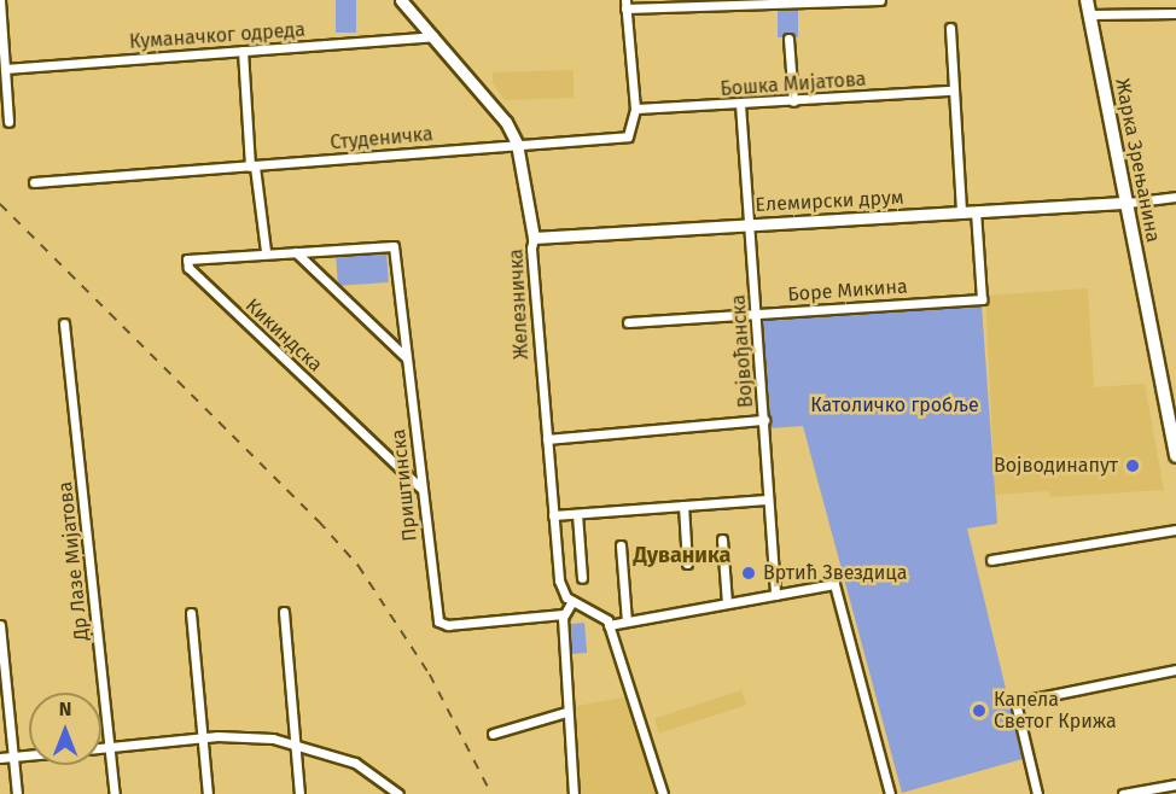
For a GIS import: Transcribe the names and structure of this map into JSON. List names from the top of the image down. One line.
{"streets":{"main road":["Жарка Зрењанина"],"street":["Куманачког одреда","Бошка Мијатова","Студеничка","Елемирски друм","Боре Микина","Железничка","Кикиндска","Војвођанска","Приштинска","Др Лазе Мијатова"]},"crossings":[["Куманачког одреда","Железничка"],["Бошка Мијатова","Студеничка"],["Бошка Мијатова","Војвођанска"],["Студеничка","Железничка"],["Жарка Зрењанина","Елемирски друм"],["Елемирски друм","Боре Микина"],["Елемирски друм","Железничка"],["Елемирски друм","Војвођанска"],["Боре Микина","Војвођанска"],["Кикиндска","Приштинска"]],"districts":["Дуваника"],"parks":["Католичко гробље"],"places":["Војводинапут","Вртић Звездица","Капела Светог Крижа"],"north":"top"}
